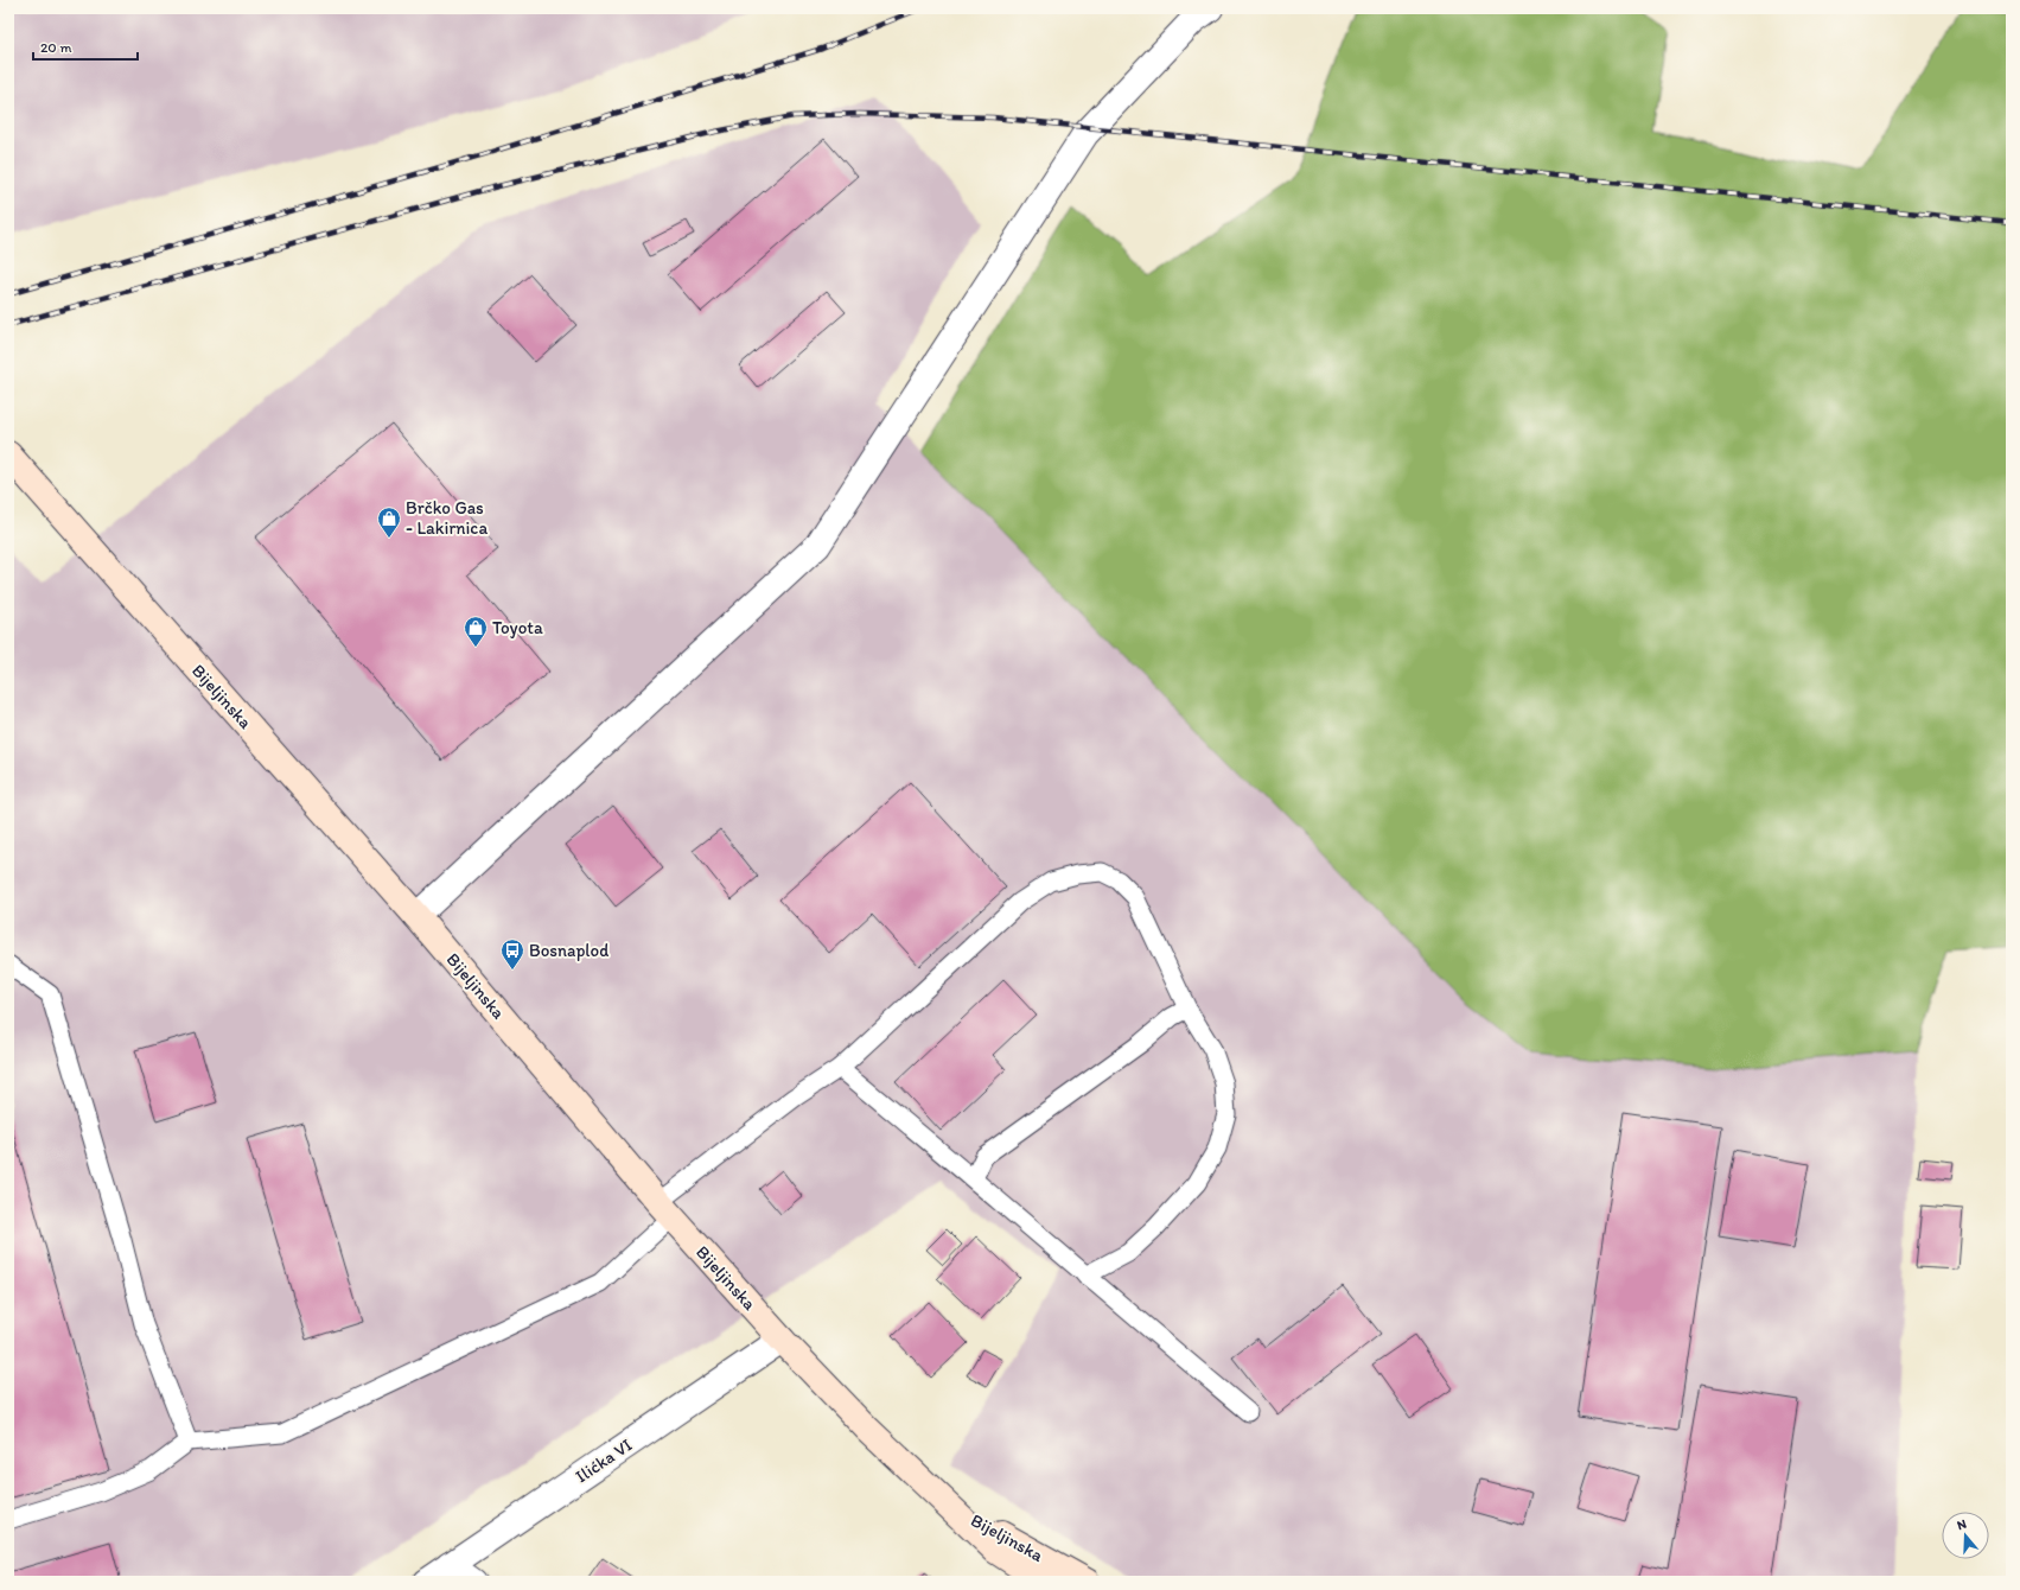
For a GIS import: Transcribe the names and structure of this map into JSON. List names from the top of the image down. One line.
{"streets":{"main road":["Bijeljinska"],"street":["Ilićka VI"]},"crossings":[["Bijeljinska","Ilićka VI"]],"places":{"shop":["Brčko Gas - Lakirnica","Toyota"],"bus stop":["Bosnaplod"]},"scale_bar":"20 m","north":"top"}
